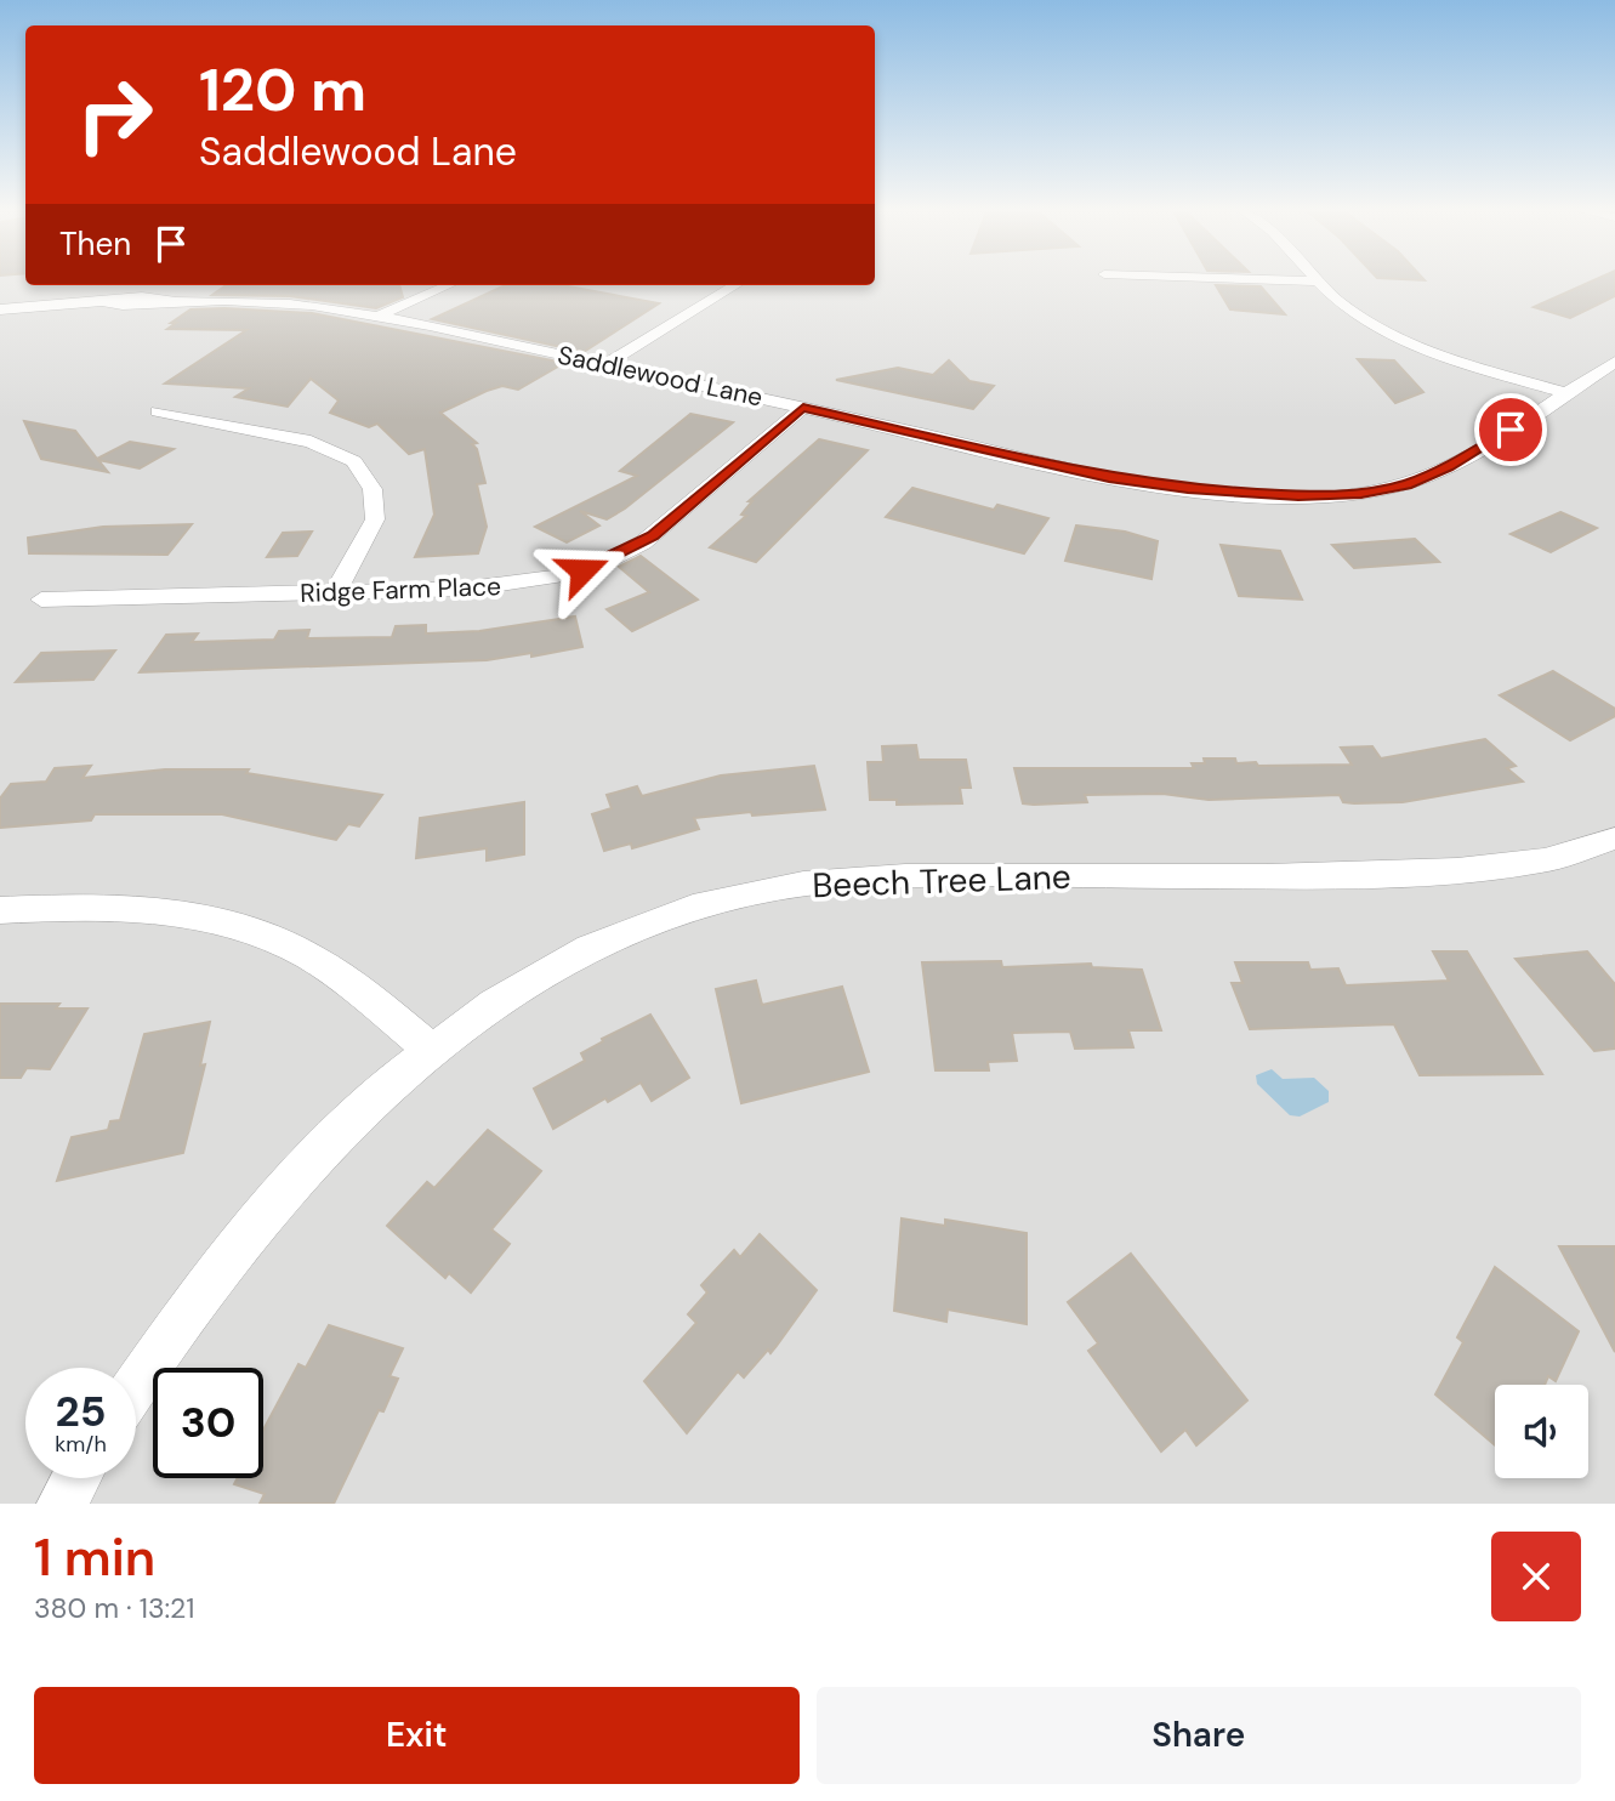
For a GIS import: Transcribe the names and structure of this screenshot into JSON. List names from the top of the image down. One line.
{"streets":{"street":["Saddlewood Lane","Ridge Farm Place","Beech Tree Lane"]},"crossings":[["Saddlewood Lane","Ridge Farm Place"]],"page":{"turn":["120 m","Saddlewood Lane"],"then":"Then","speed":"25 km/h","limit":"30","heading":["1 min","380 m · 13:21"],"buttons":["Exit","Share"]}}
